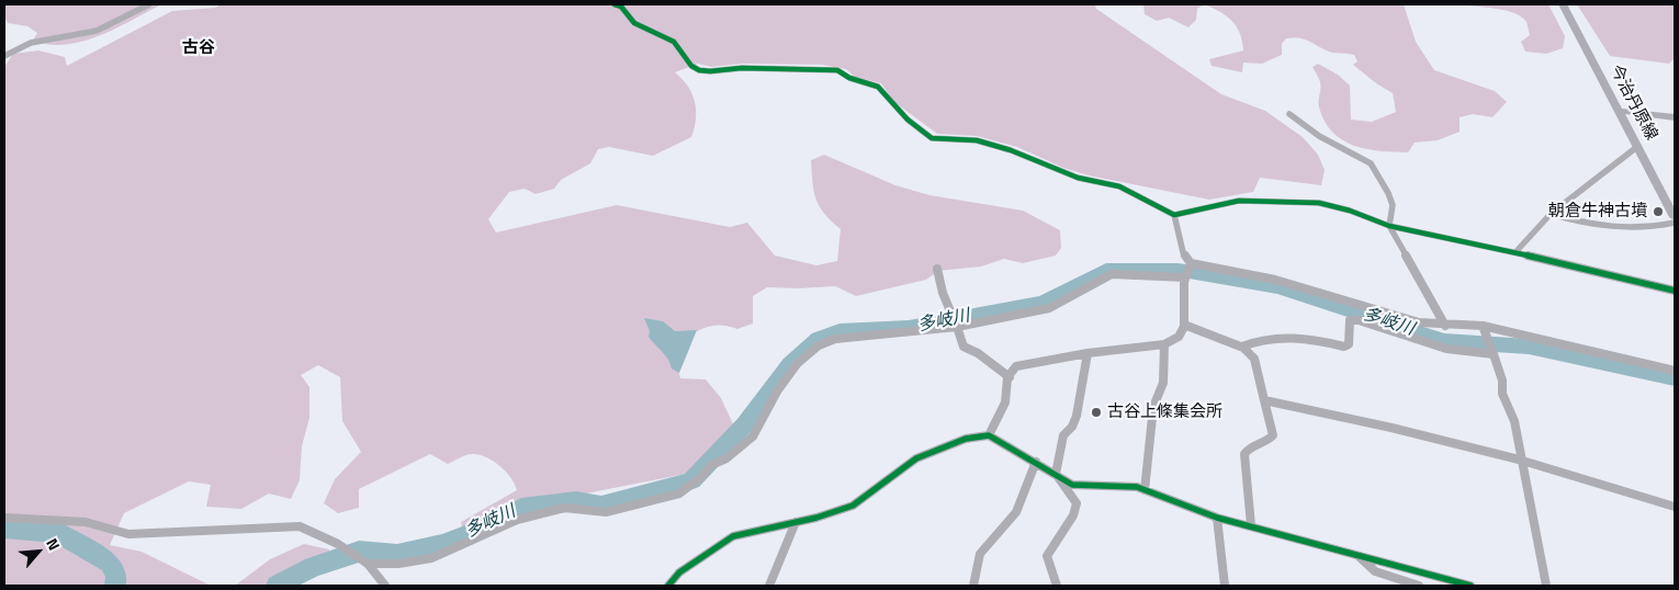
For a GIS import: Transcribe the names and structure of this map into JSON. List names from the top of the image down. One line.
{"streets":{"main road":["今治丹原線"]},"districts":["古谷"],"water":["多岐川"],"places":["朝倉牛神古墳","古谷上條集会所"],"north":"top right"}
